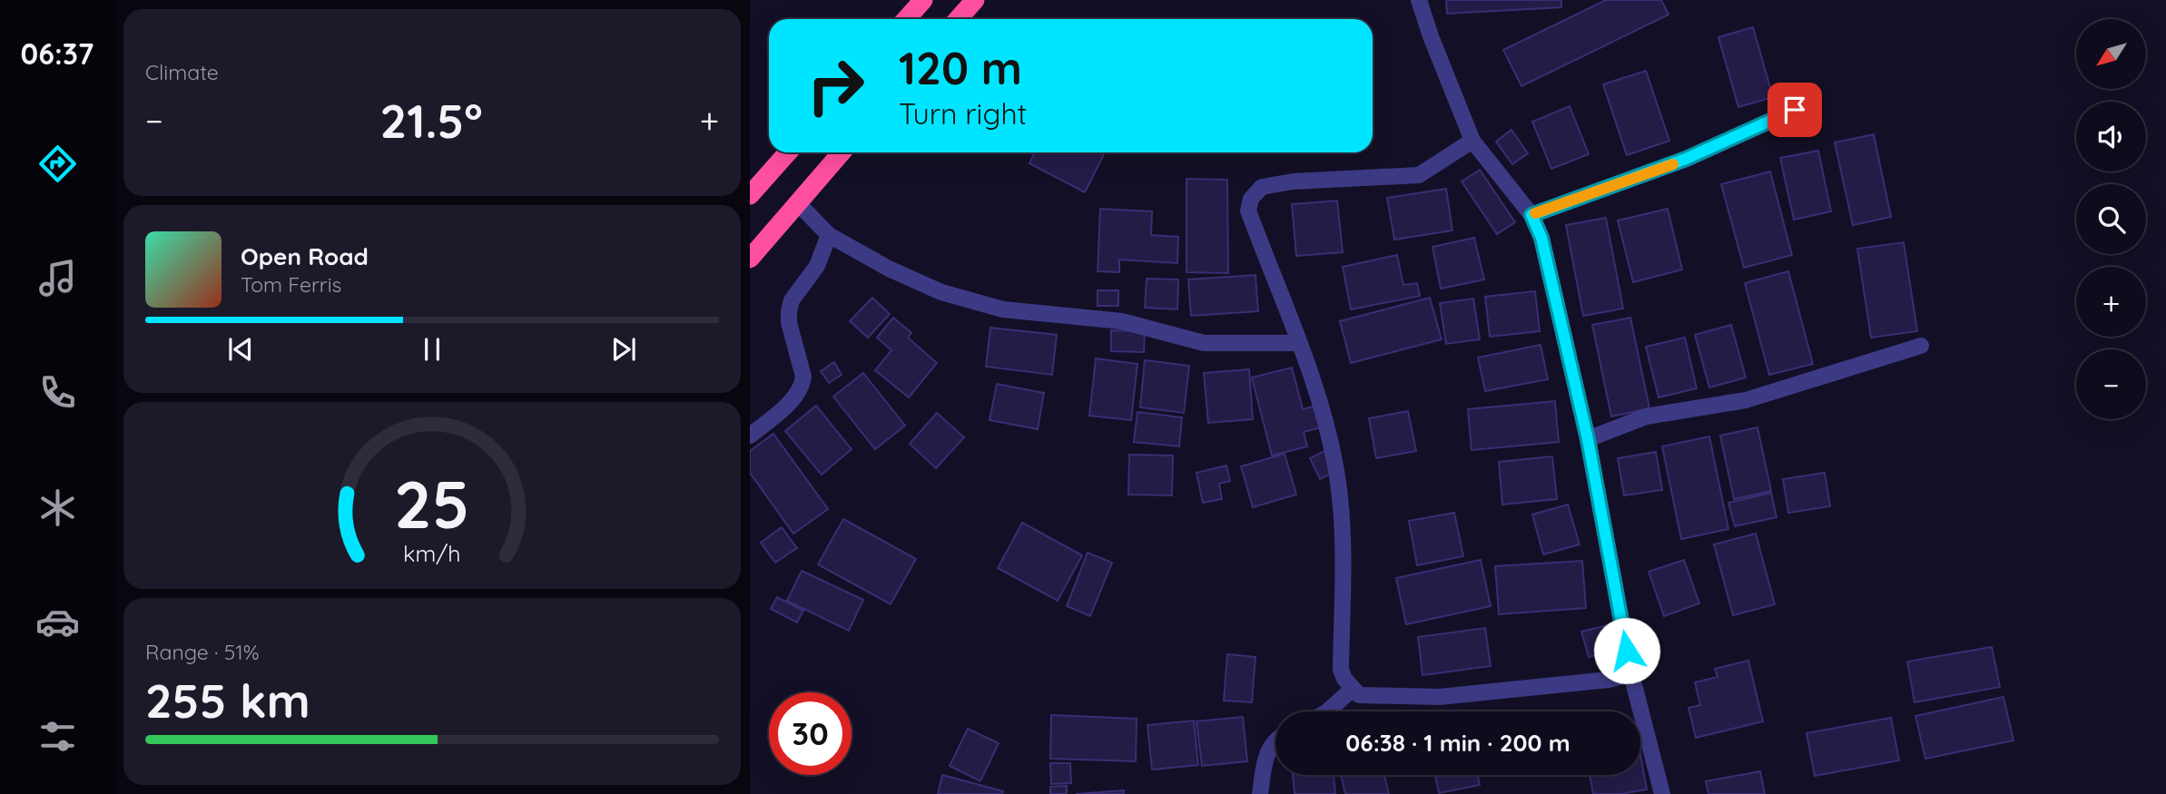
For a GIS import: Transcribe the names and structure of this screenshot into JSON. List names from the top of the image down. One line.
{"north":"bottom left","page":{"tabs":"06:37","tile":["Climate",["Range · 51%","255 km"]],"map_buttons":["+","−"],"turn":["120 m","Turn right"],"heat":["−","21.5°","+"],"song":["Open Road","Tom Ferris"],"limit":"30","trip":"06:38 · 1 min · 200 m","gauge":["25","km/h"]}}
